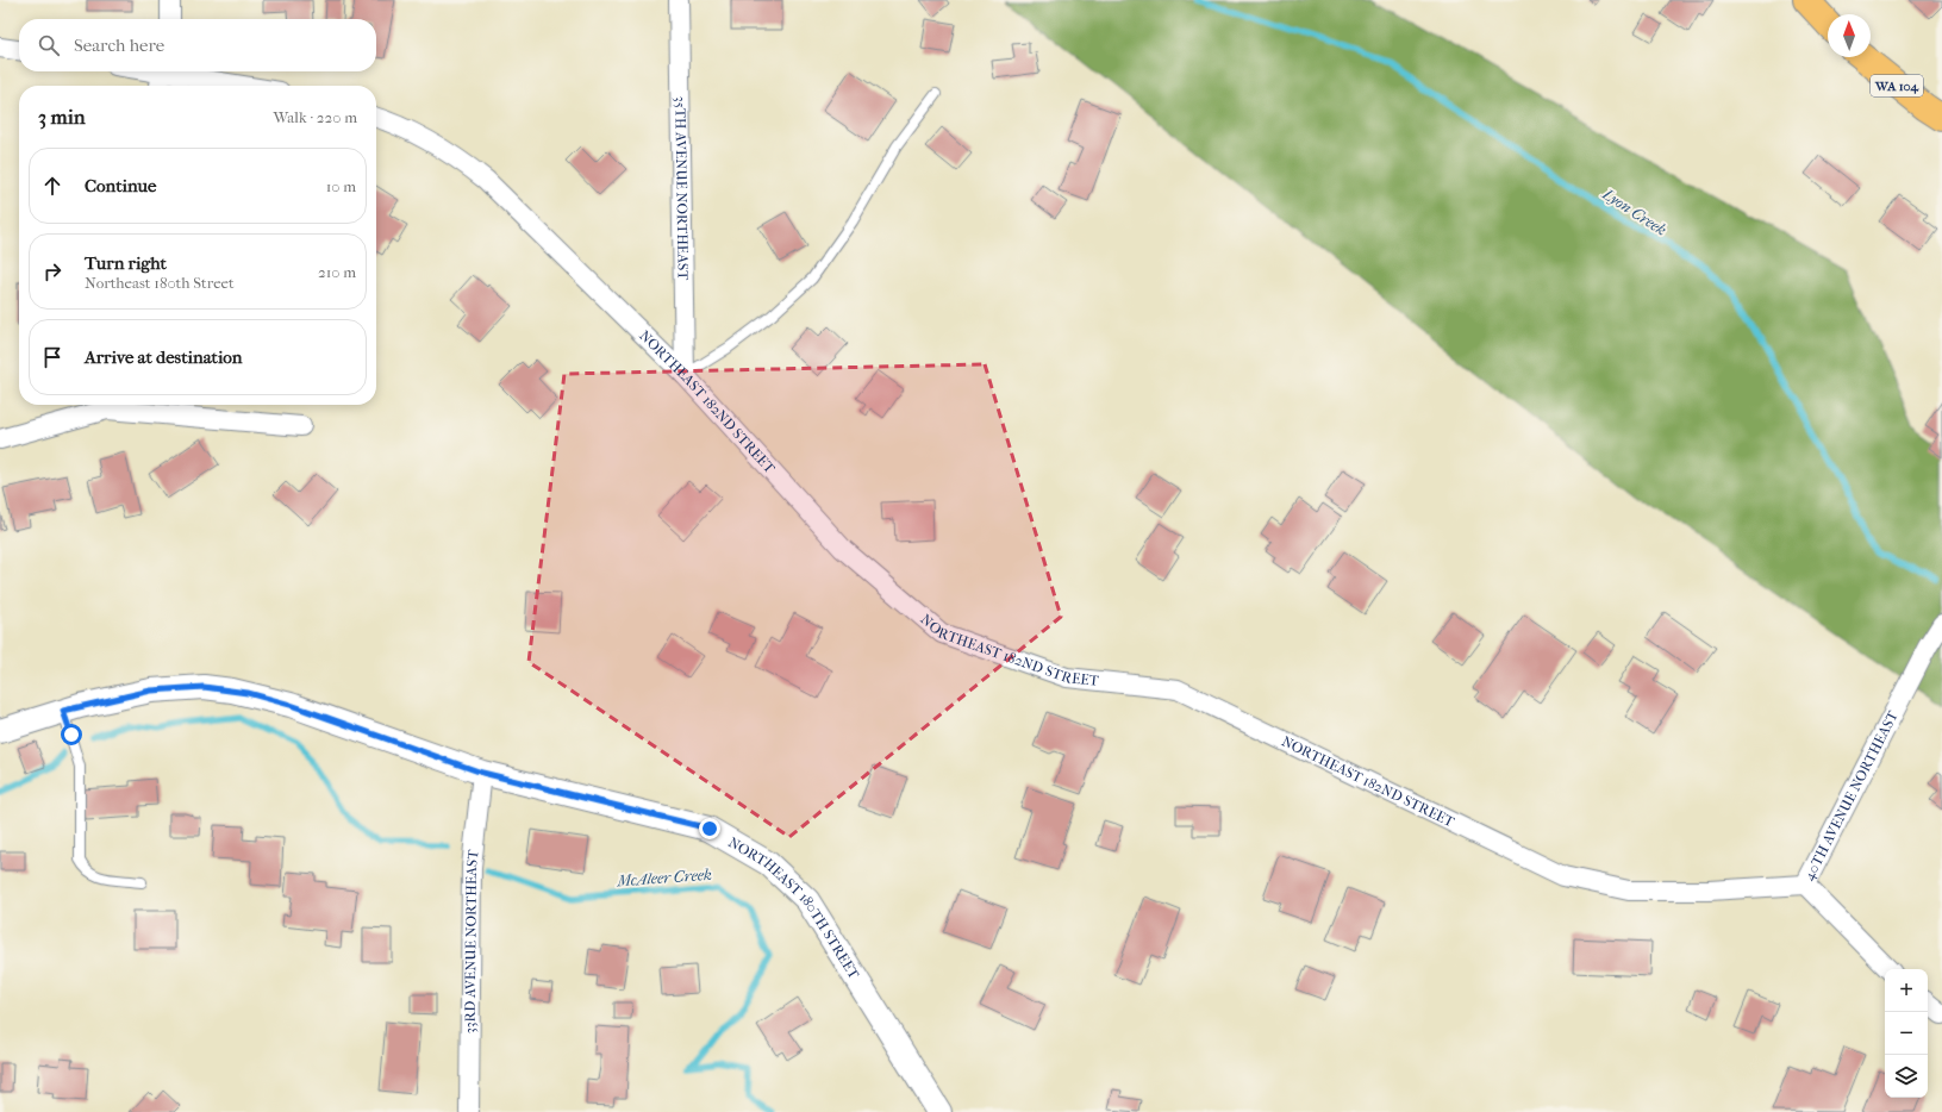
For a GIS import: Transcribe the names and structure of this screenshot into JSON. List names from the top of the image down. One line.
{"streets":{"main road":["WA 104"],"street":["35TH AVENUE NORTHEAST","NORTHEAST 182ND STREET","40TH AVENUE NORTHEAST","NORTHEAST 180TH STREET","33RD AVENUE NORTHEAST"]},"crossings":[["35TH AVENUE NORTHEAST","NORTHEAST 182ND STREET"],["NORTHEAST 182ND STREET","40TH AVENUE NORTHEAST"],["NORTHEAST 180TH STREET","33RD AVENUE NORTHEAST"]],"water":["Lyon Creek","McAleer Creek"],"north":"top","page":{"search":"Search here","heading":["3 min","Walk · 220 m"],"list":[["Continue","10 m"],["Turn right","Northeast 180th Street","210 m"],"Arrive at destination"],"map_buttons":["+","−"]}}
